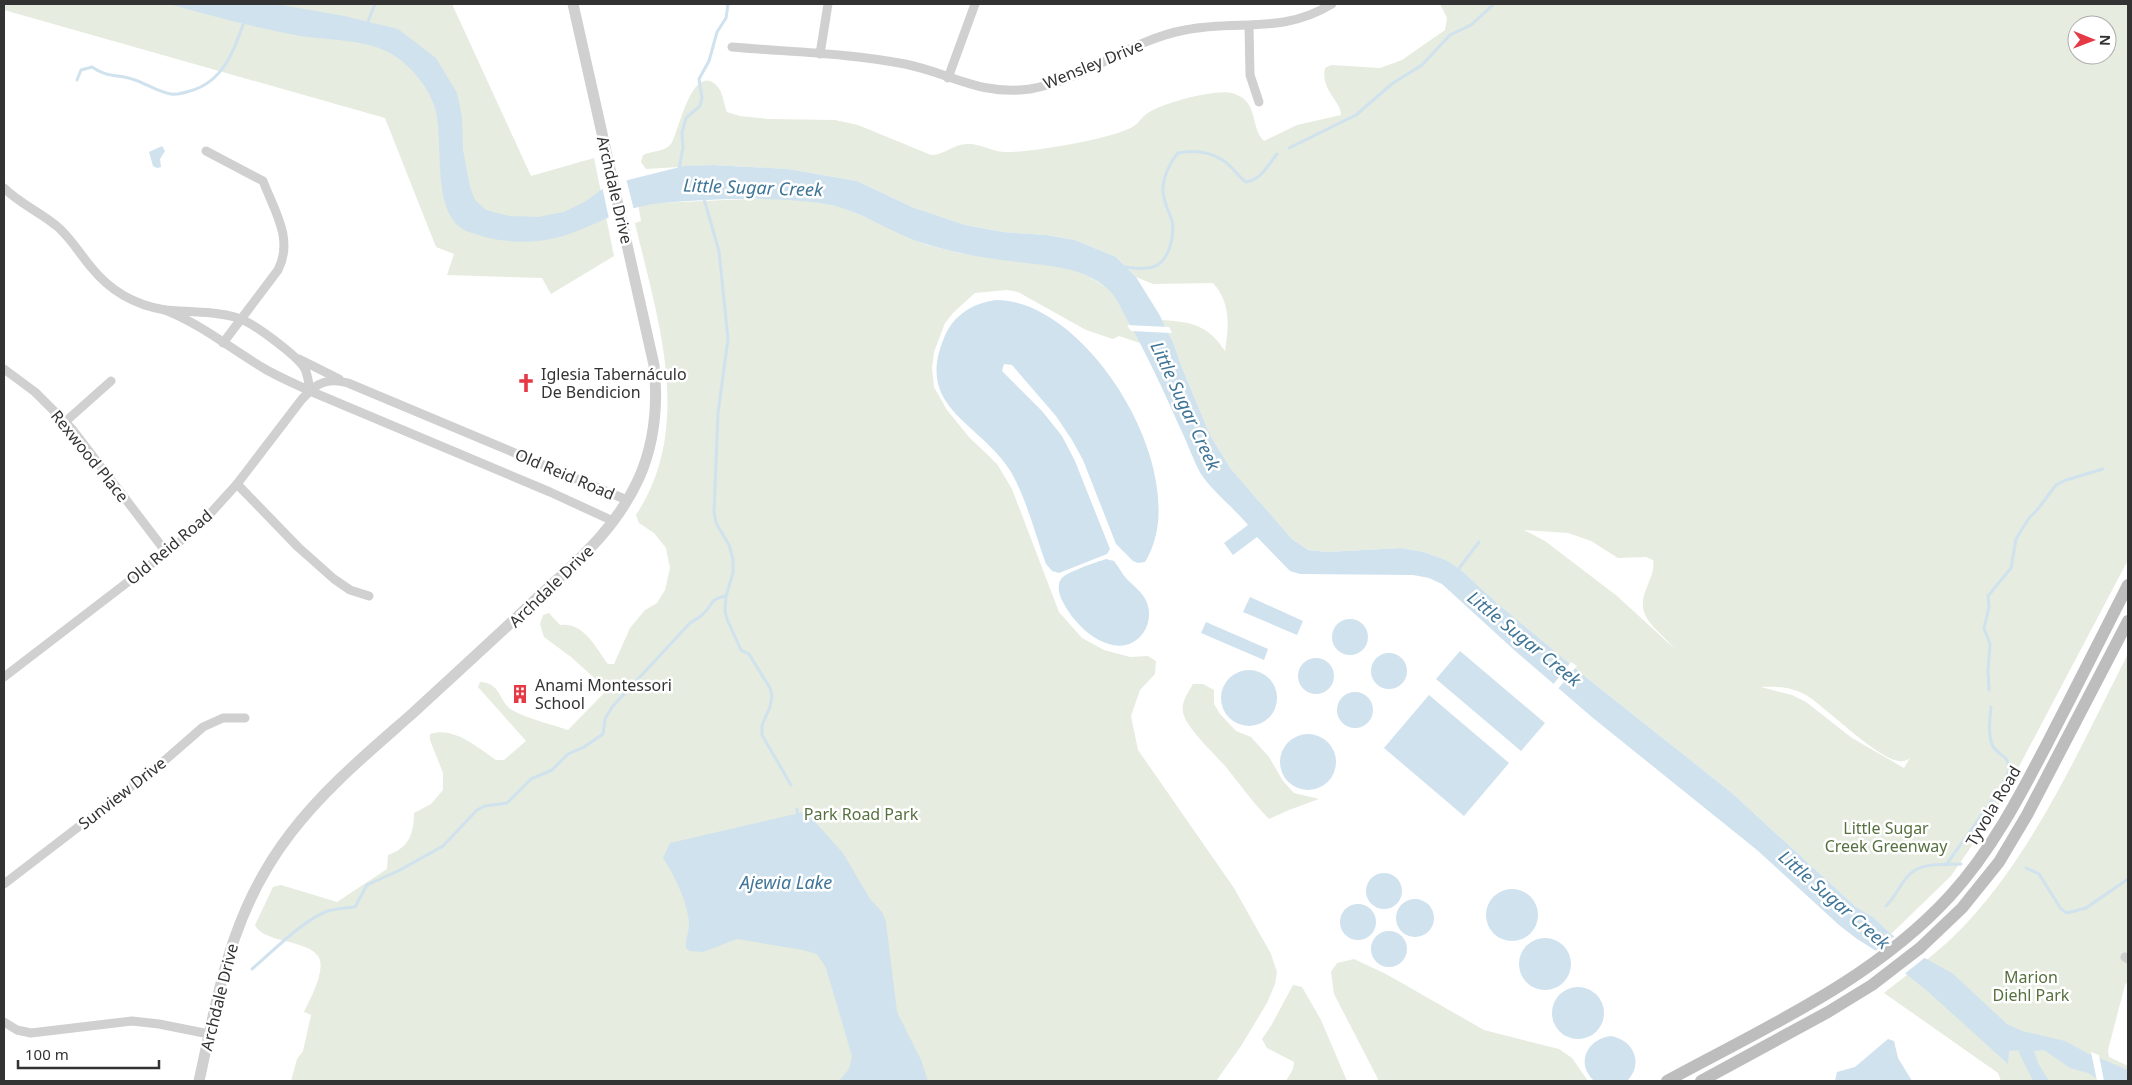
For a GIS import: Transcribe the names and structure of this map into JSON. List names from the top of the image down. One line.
{"streets":{"main road":["Tyvola Road"],"street":["Wensley Drive","Archdale Drive","Rexwood Place","Old Reid Road","Sunview Drive"]},"crossings":[["Archdale Drive","Old Reid Road"],["Rexwood Place","Old Reid Road"]],"water":["Little Sugar Creek","Ajewia Lake"],"parks":["Park Road Park","Little Sugar Creek Greenway","Marion Diehl Park"],"places":{"church":["Iglesia Tabernáculo De Bendicion"],"building":["Anami Montessori School"]},"scale_bar":"100 m","north":"right"}
